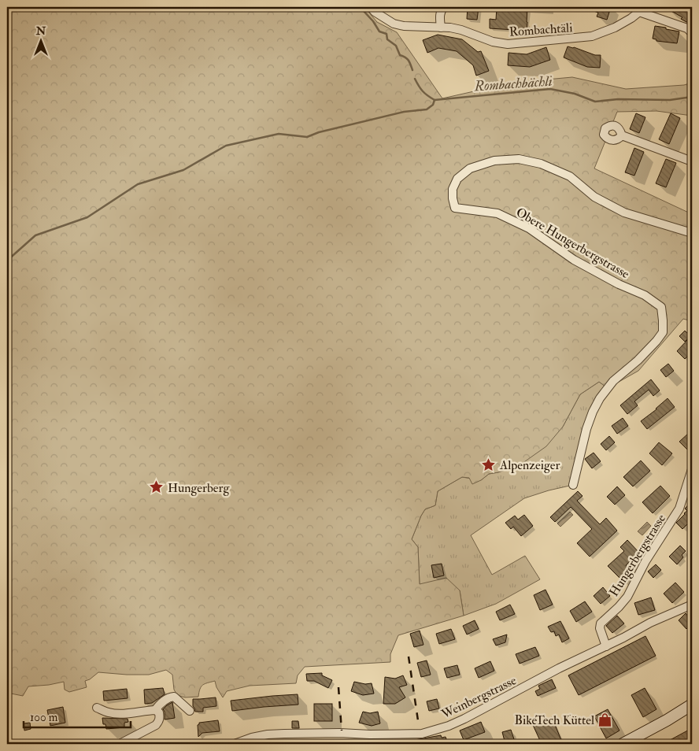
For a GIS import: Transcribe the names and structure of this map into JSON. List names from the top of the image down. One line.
{"streets":{"street":["Rombachtäli","Obere Hungerbergstrasse","Hungerbergstrasse","Weinbergstrasse"]},"crossings":[["Hungerbergstrasse","Weinbergstrasse"]],"water":["Rombachbächli"],"places":{"place":["Alpenzeiger","Hungerberg"],"shop":["BikeTech Küttel"]},"scale_bar":"100 m","north":"top"}
